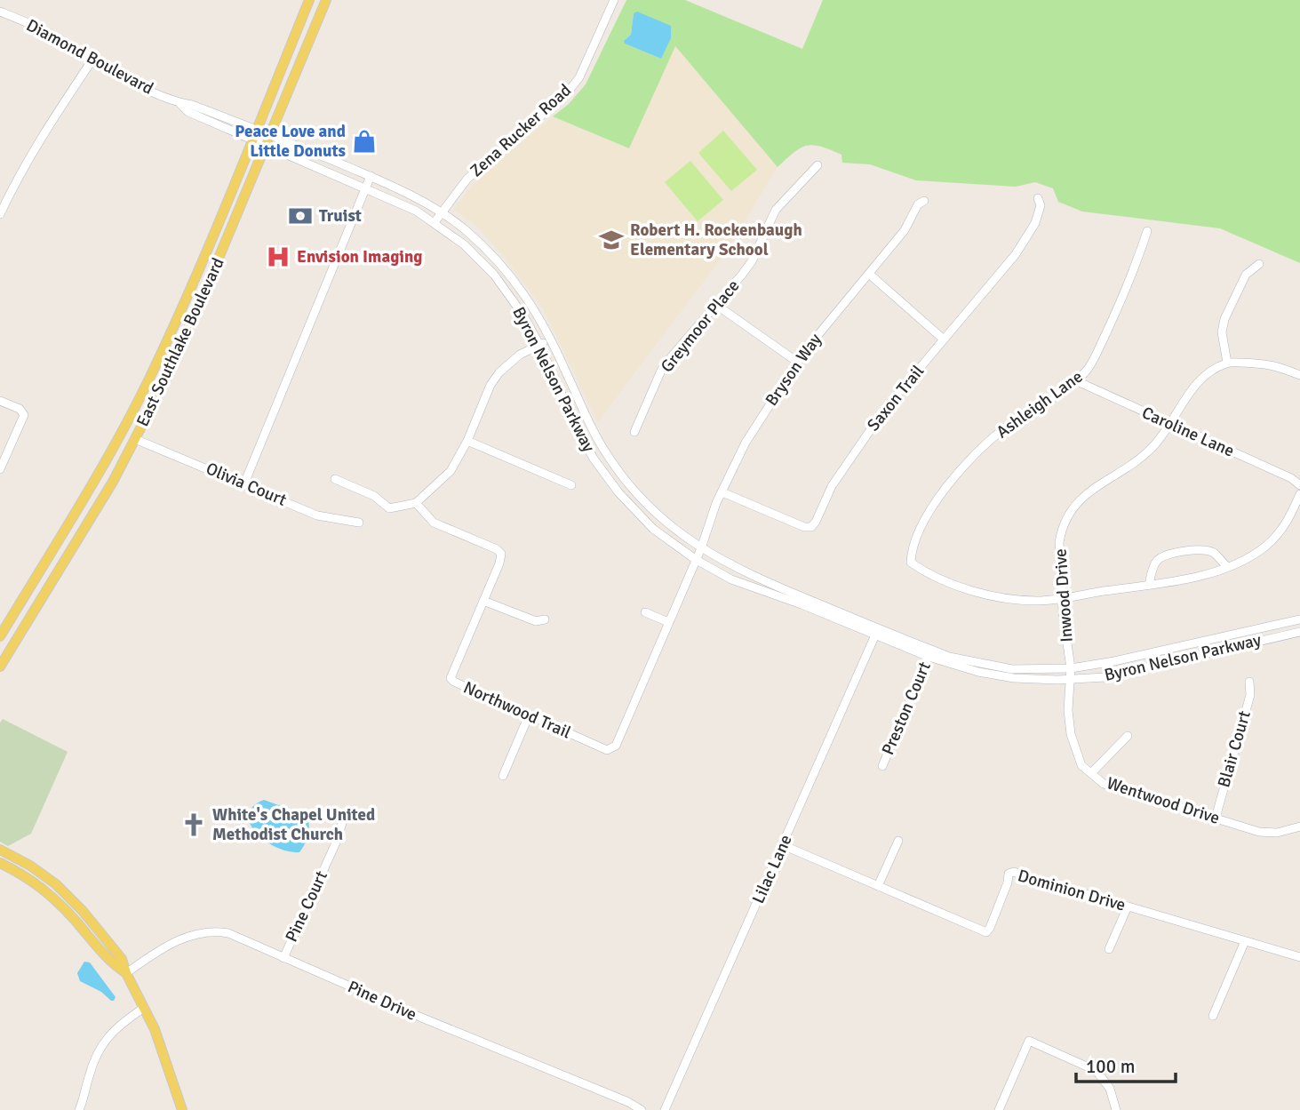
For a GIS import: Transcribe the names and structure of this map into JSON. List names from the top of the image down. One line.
{"streets":{"main road":["East Southlake Boulevard"],"street":["Diamond Boulevard","Zena Rucker Road","Greymoor Place","Bryson Way","Byron Nelson Parkway","Saxon Trail","Ashleigh Lane","Caroline Lane","Olivia Court","Inwood Drive","Preston Court","Northwood Trail","Blair Court","Wentwood Drive","Lilac Lane","Dominion Drive","Pine Court","Pine Drive"]},"crossings":[["Diamond Boulevard","East Southlake Boulevard"],["Diamond Boulevard","Byron Nelson Parkway"],["Zena Rucker Road","Byron Nelson Parkway"],["East Southlake Boulevard","Byron Nelson Parkway"],["East Southlake Boulevard","Olivia Court"],["Bryson Way","Byron Nelson Parkway"],["Bryson Way","Saxon Trail"],["Bryson Way","Northwood Trail"],["Byron Nelson Parkway","Inwood Drive"],["Byron Nelson Parkway","Preston Court"],["Byron Nelson Parkway","Northwood Trail"],["Byron Nelson Parkway","Wentwood Drive"],["Byron Nelson Parkway","Lilac Lane"],["Ashleigh Lane","Caroline Lane"],["Ashleigh Lane","Inwood Drive"],["Caroline Lane","Inwood Drive"],["Inwood Drive","Wentwood Drive"],["Blair Court","Wentwood Drive"],["Lilac Lane","Dominion Drive"],["Pine Court","Pine Drive"]],"places":{"shop":["Peace Love and Little Donuts"],"bank":["Truist"],"school or university":["Robert H. Rockenbaugh Elementary School"],"hospital":["Envision Imaging"],"church":["White's Chapel United Methodist Church"]},"scale_bar":"100 m"}
